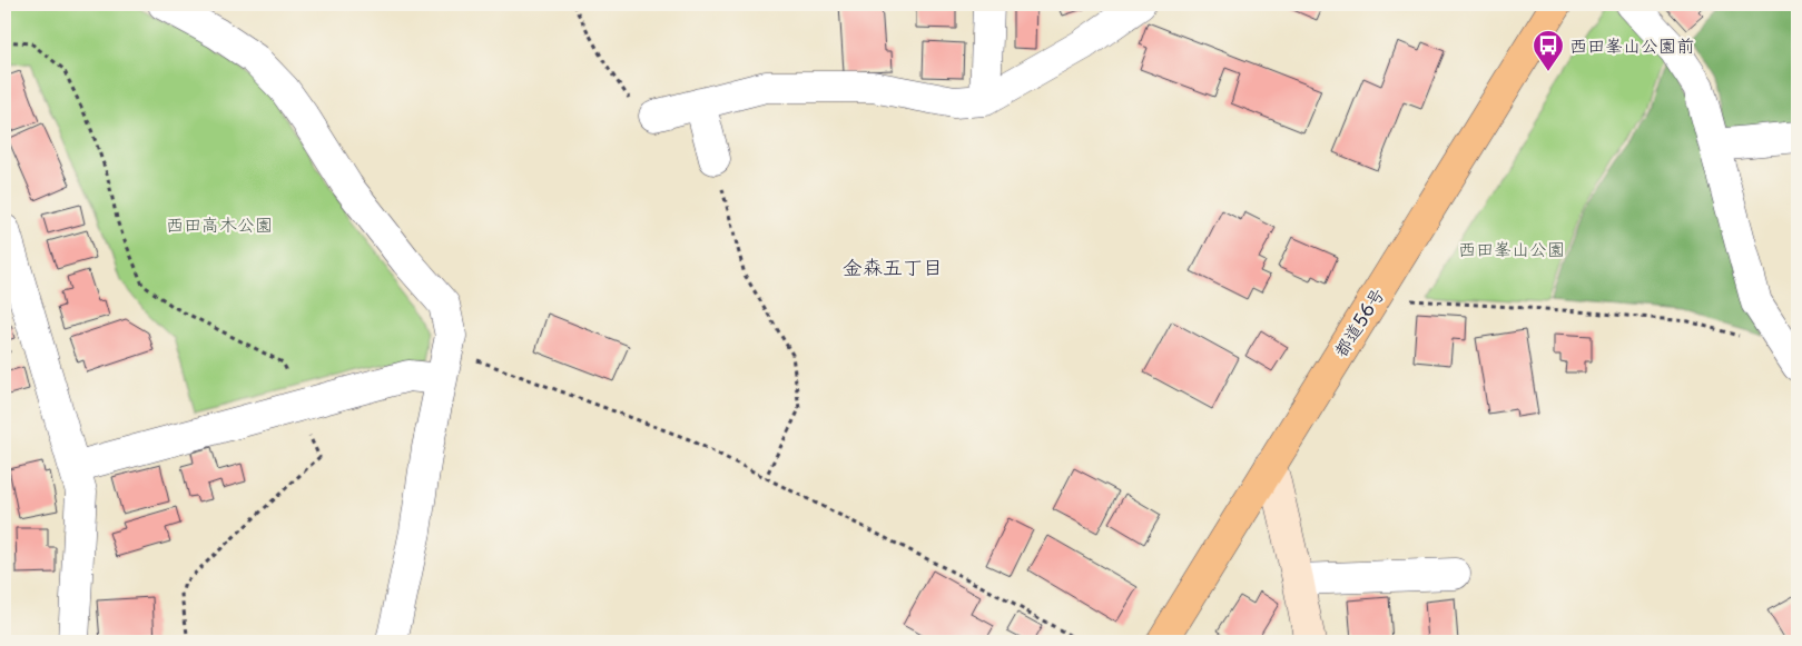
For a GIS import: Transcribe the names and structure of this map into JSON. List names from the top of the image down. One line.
{"streets":{"main road":["都道56号"]},"districts":["金森五丁目"],"parks":["西田高木公園","西田峯山公園"],"places":{"bus stop":["西田峯山公園前"]}}
